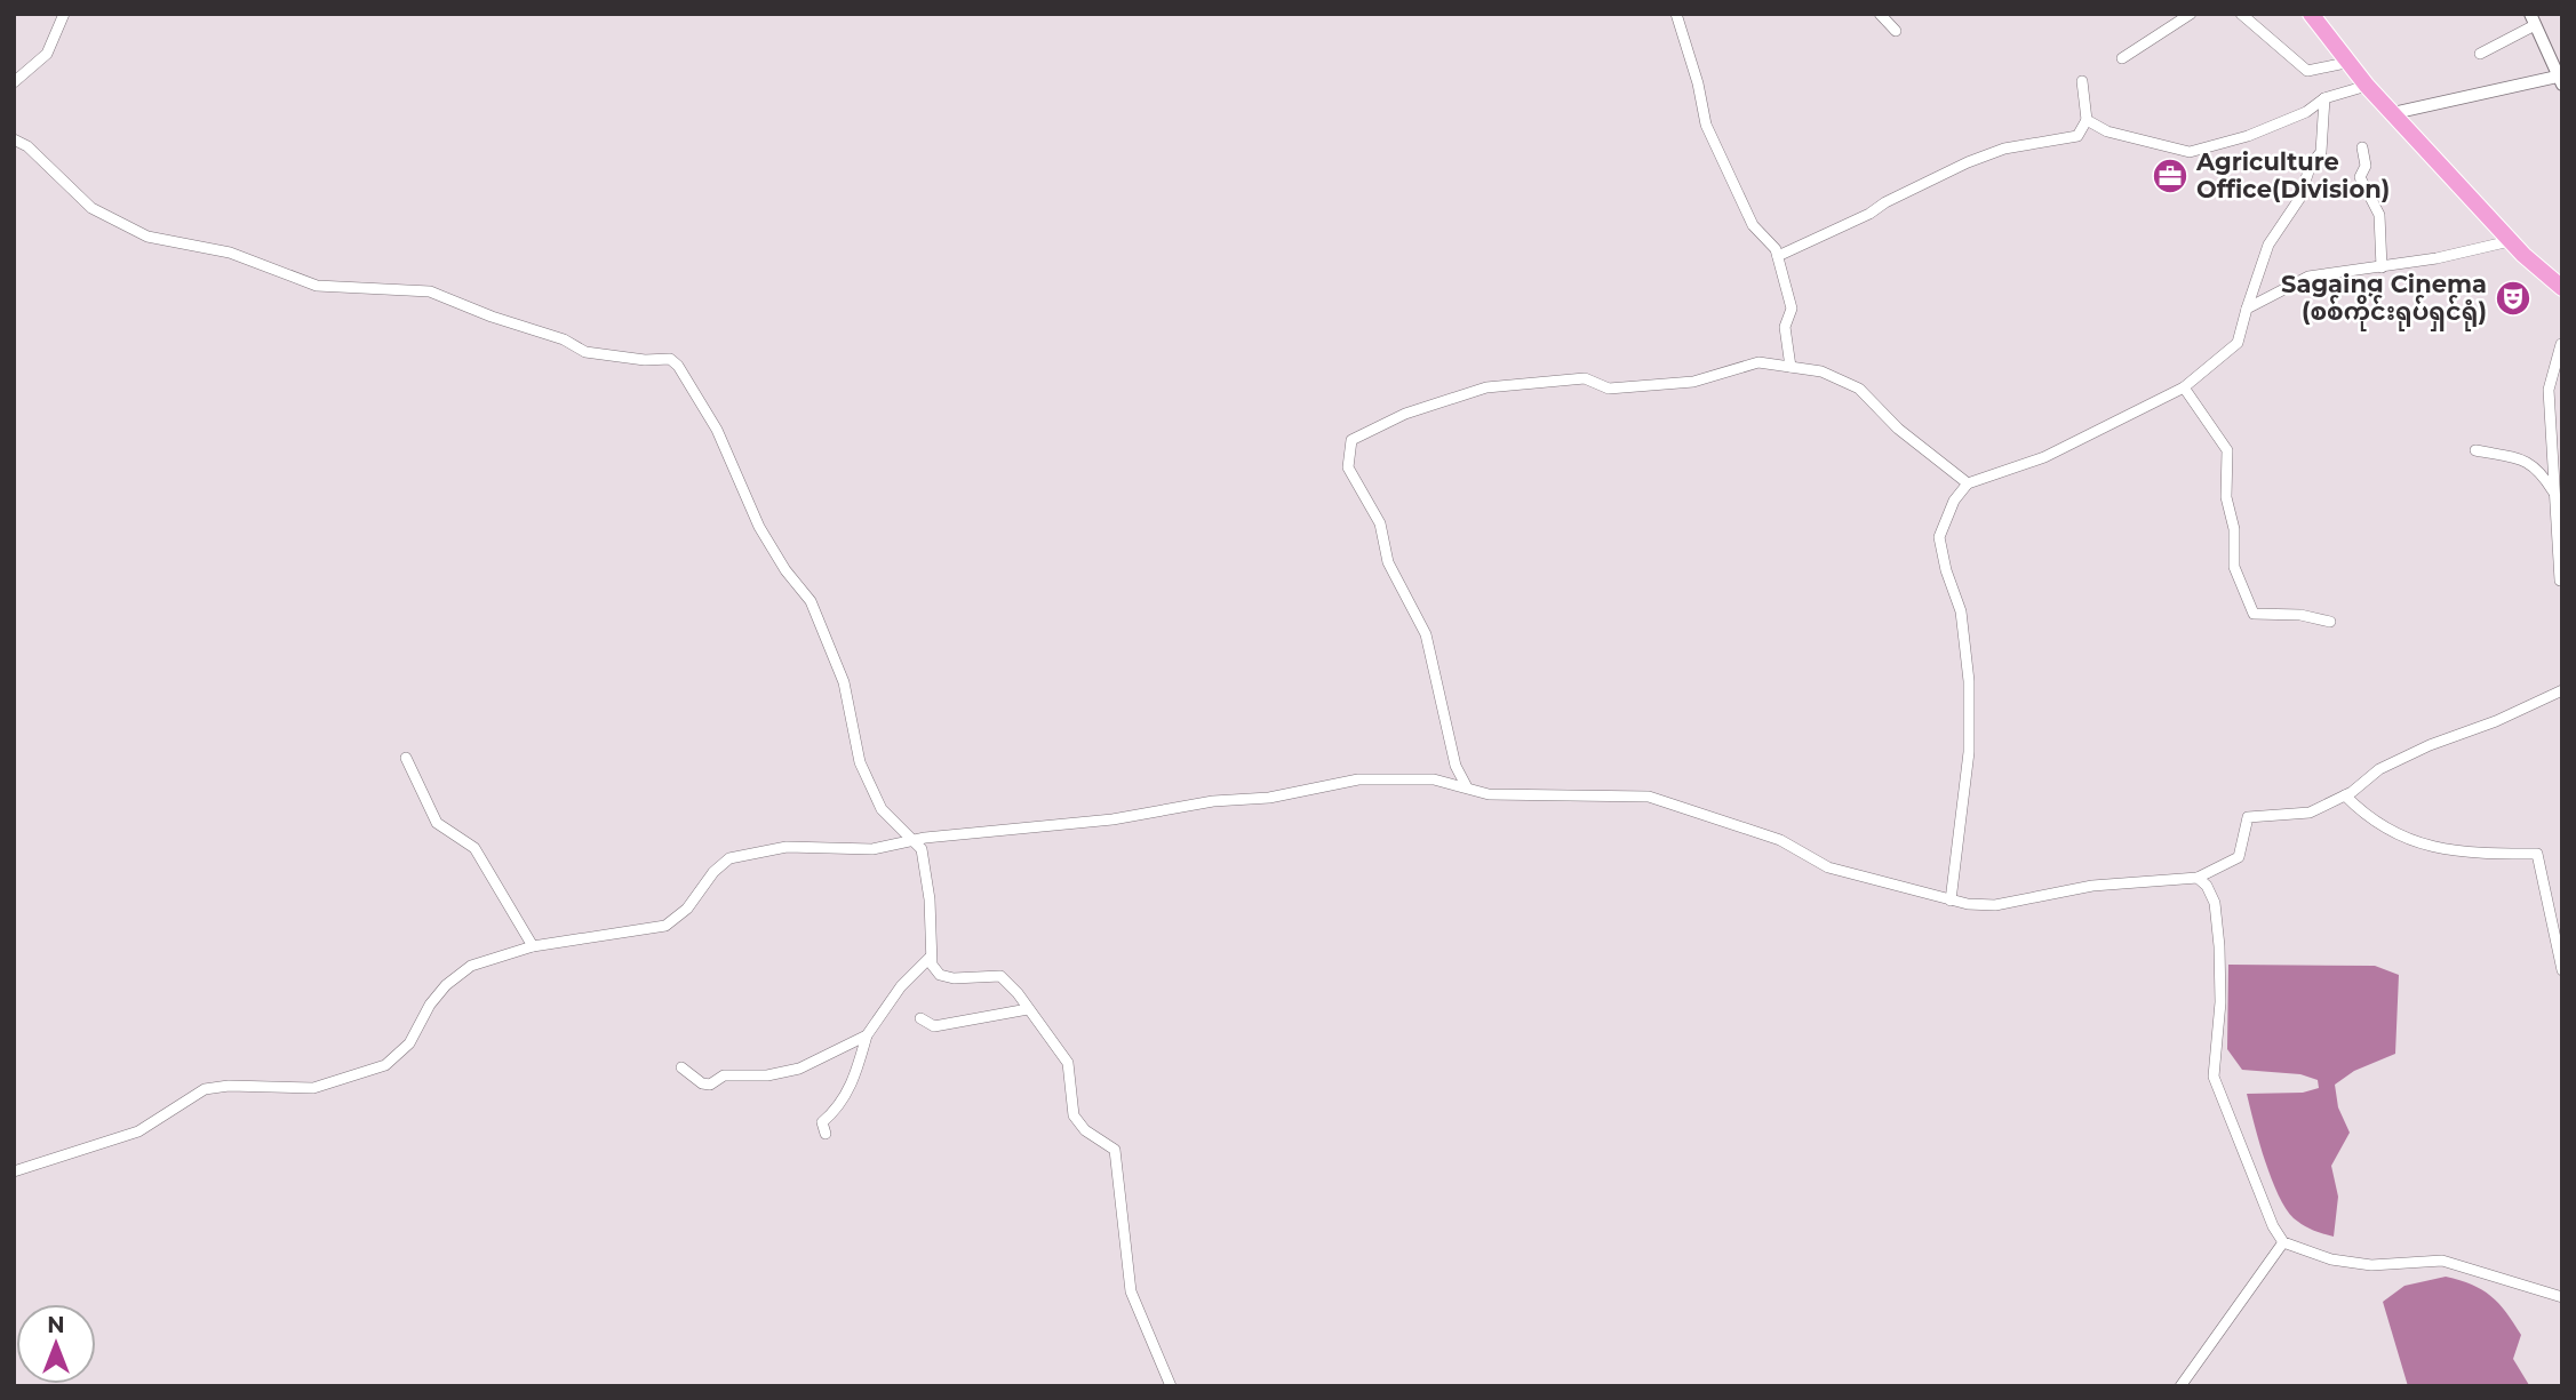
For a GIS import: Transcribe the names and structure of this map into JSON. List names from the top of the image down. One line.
{"places":{"office":["Agriculture Office(Division)"],"theatre":["Sagaing Cinema (စစ်ကိုင်းရုပ်ရှင်ရုံ)"]},"north":"top"}
